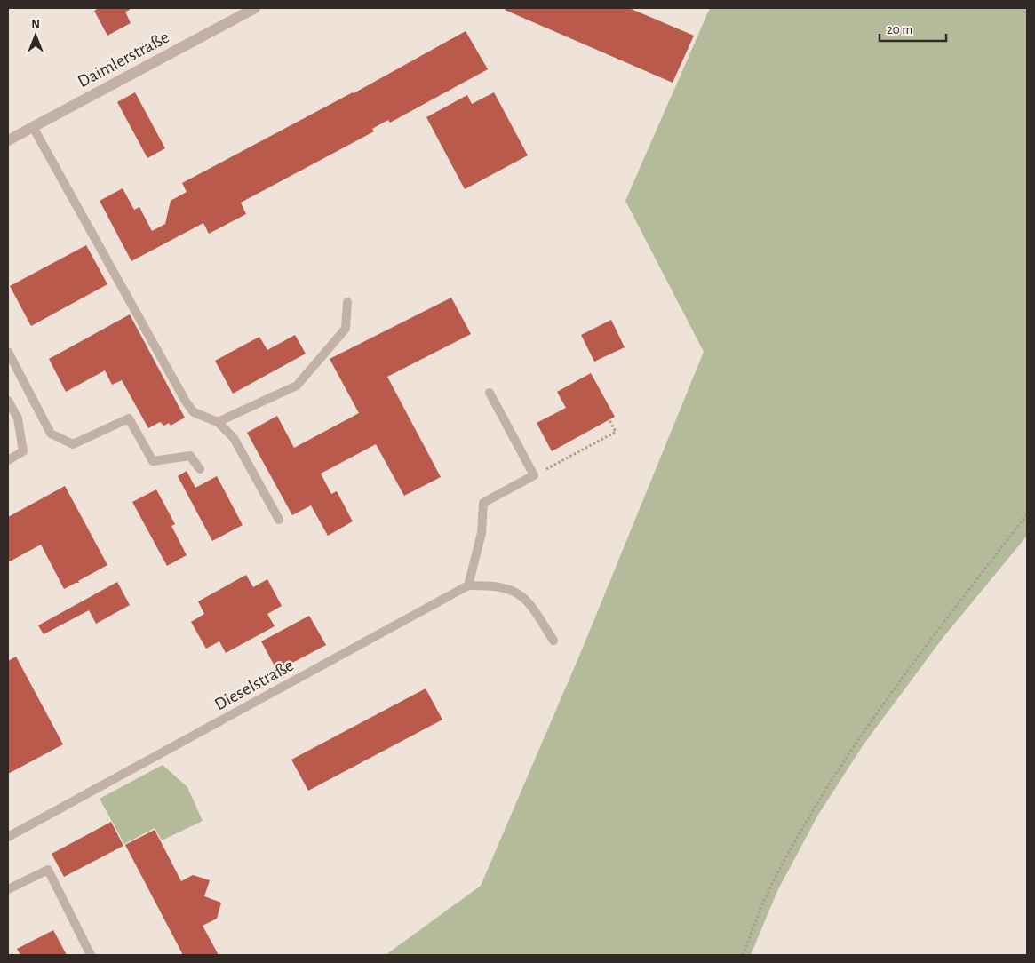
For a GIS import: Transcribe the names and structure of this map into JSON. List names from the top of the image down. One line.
{"streets":{"street":["Daimlerstraße"],"lane":["Dieselstraße"]},"scale_bar":"20 m","north":"top"}
